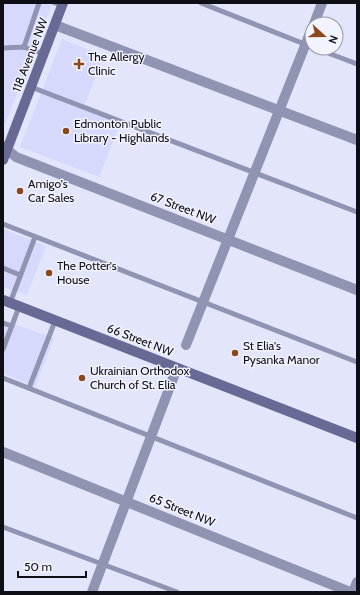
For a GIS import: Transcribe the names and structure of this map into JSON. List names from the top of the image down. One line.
{"streets":{"main road":["118 Avenue NW","66 Street NW"],"street":["67 Street NW","65 Street NW"]},"crossings":[["118 Avenue NW","67 Street NW"]],"places":{"health":["The Allergy Clinic"],"other":["Edmonton Public Library - Highlands","Amigo's Car Sales","The Potter's House","St Elia's Pysanka Manor","Ukrainian Orthodox Church of St. Elia"]},"scale_bar":"50 m","north":"right"}
